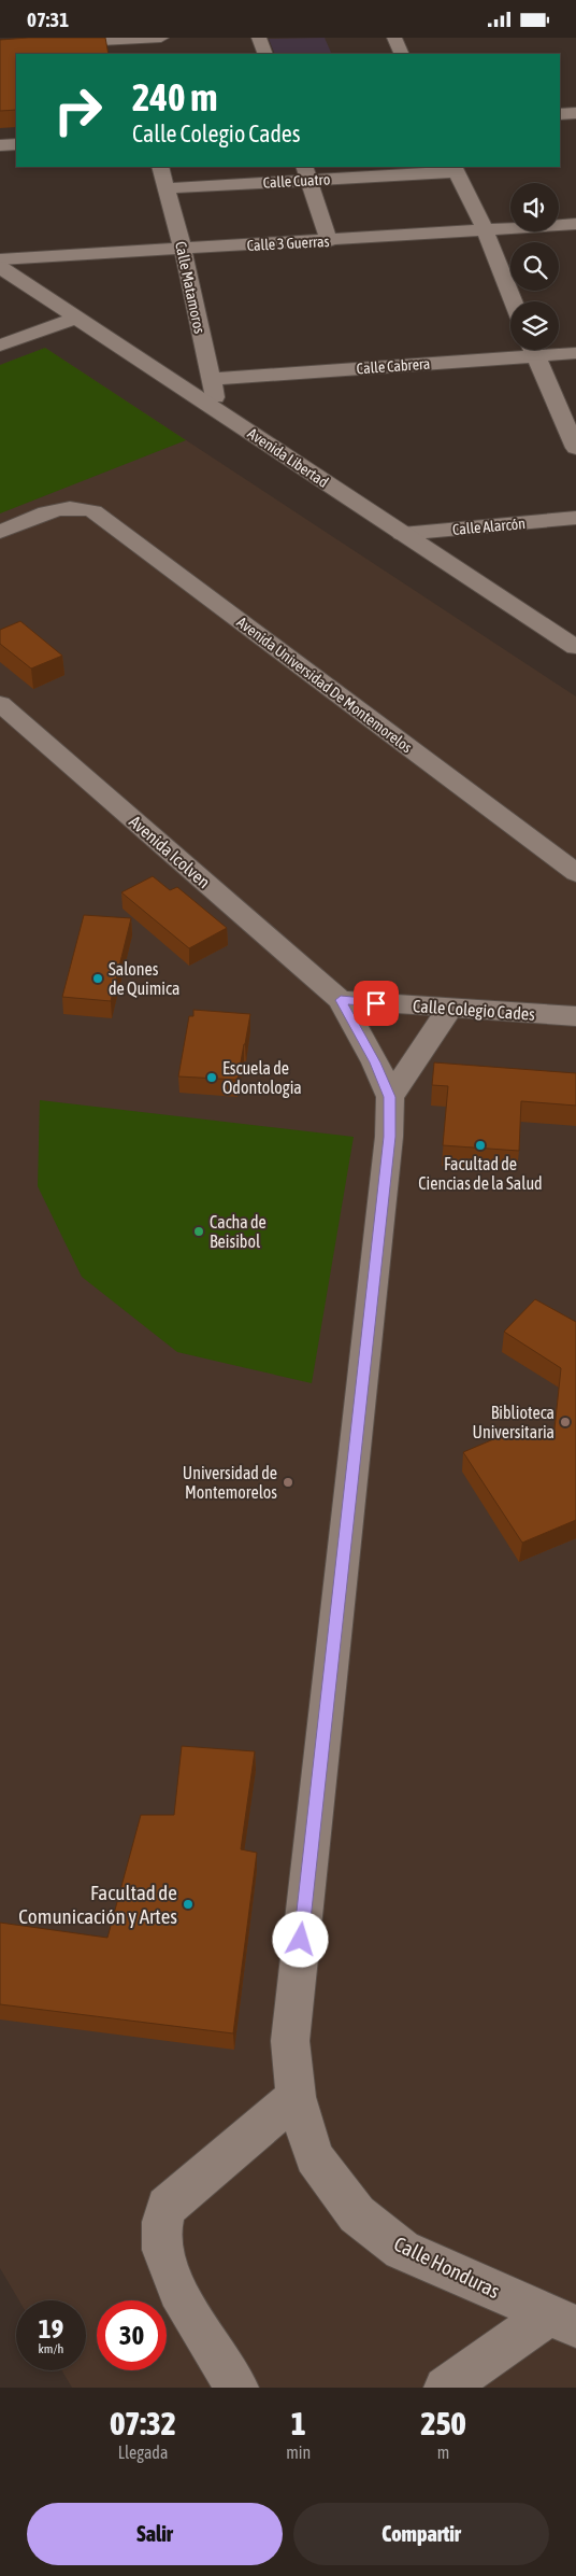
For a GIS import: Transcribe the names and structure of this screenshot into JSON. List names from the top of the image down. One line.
{"streets":{"street":["Calle Cuatro","Calle 3 Guerras","Calle Matamoros","Calle Cabrera","Avenida Libertad","Calle Alarcón","Avenida Universidad De Montemorelos","Avenida Icolven","Calle Colegio Cades","Calle Honduras"]},"crossings":[["Calle Cuatro","Calle Matamoros"],["Calle 3 Guerras","Calle Matamoros"],["Calle Matamoros","Calle Cabrera"],["Calle Matamoros","Avenida Libertad"],["Avenida Libertad","Calle Alarcón"],["Avenida Icolven","Calle Colegio Cades"]],"places":["Salones de Quimica","Escuela de Odontologia","Facultad de Ciencias de la Salud","Cacha de Beisibol","Biblioteca Universitaria","Universidad de Montemorelos","Facultad de Comunicación y Artes"],"page":{"status":"07:31","turn":["240 m","Calle Colegio Cades"],"speed":"19 km/h","limit":"30","eta":["07:32","Llegada","1","min","250","m"],"buttons":["Salir","Compartir"]}}
